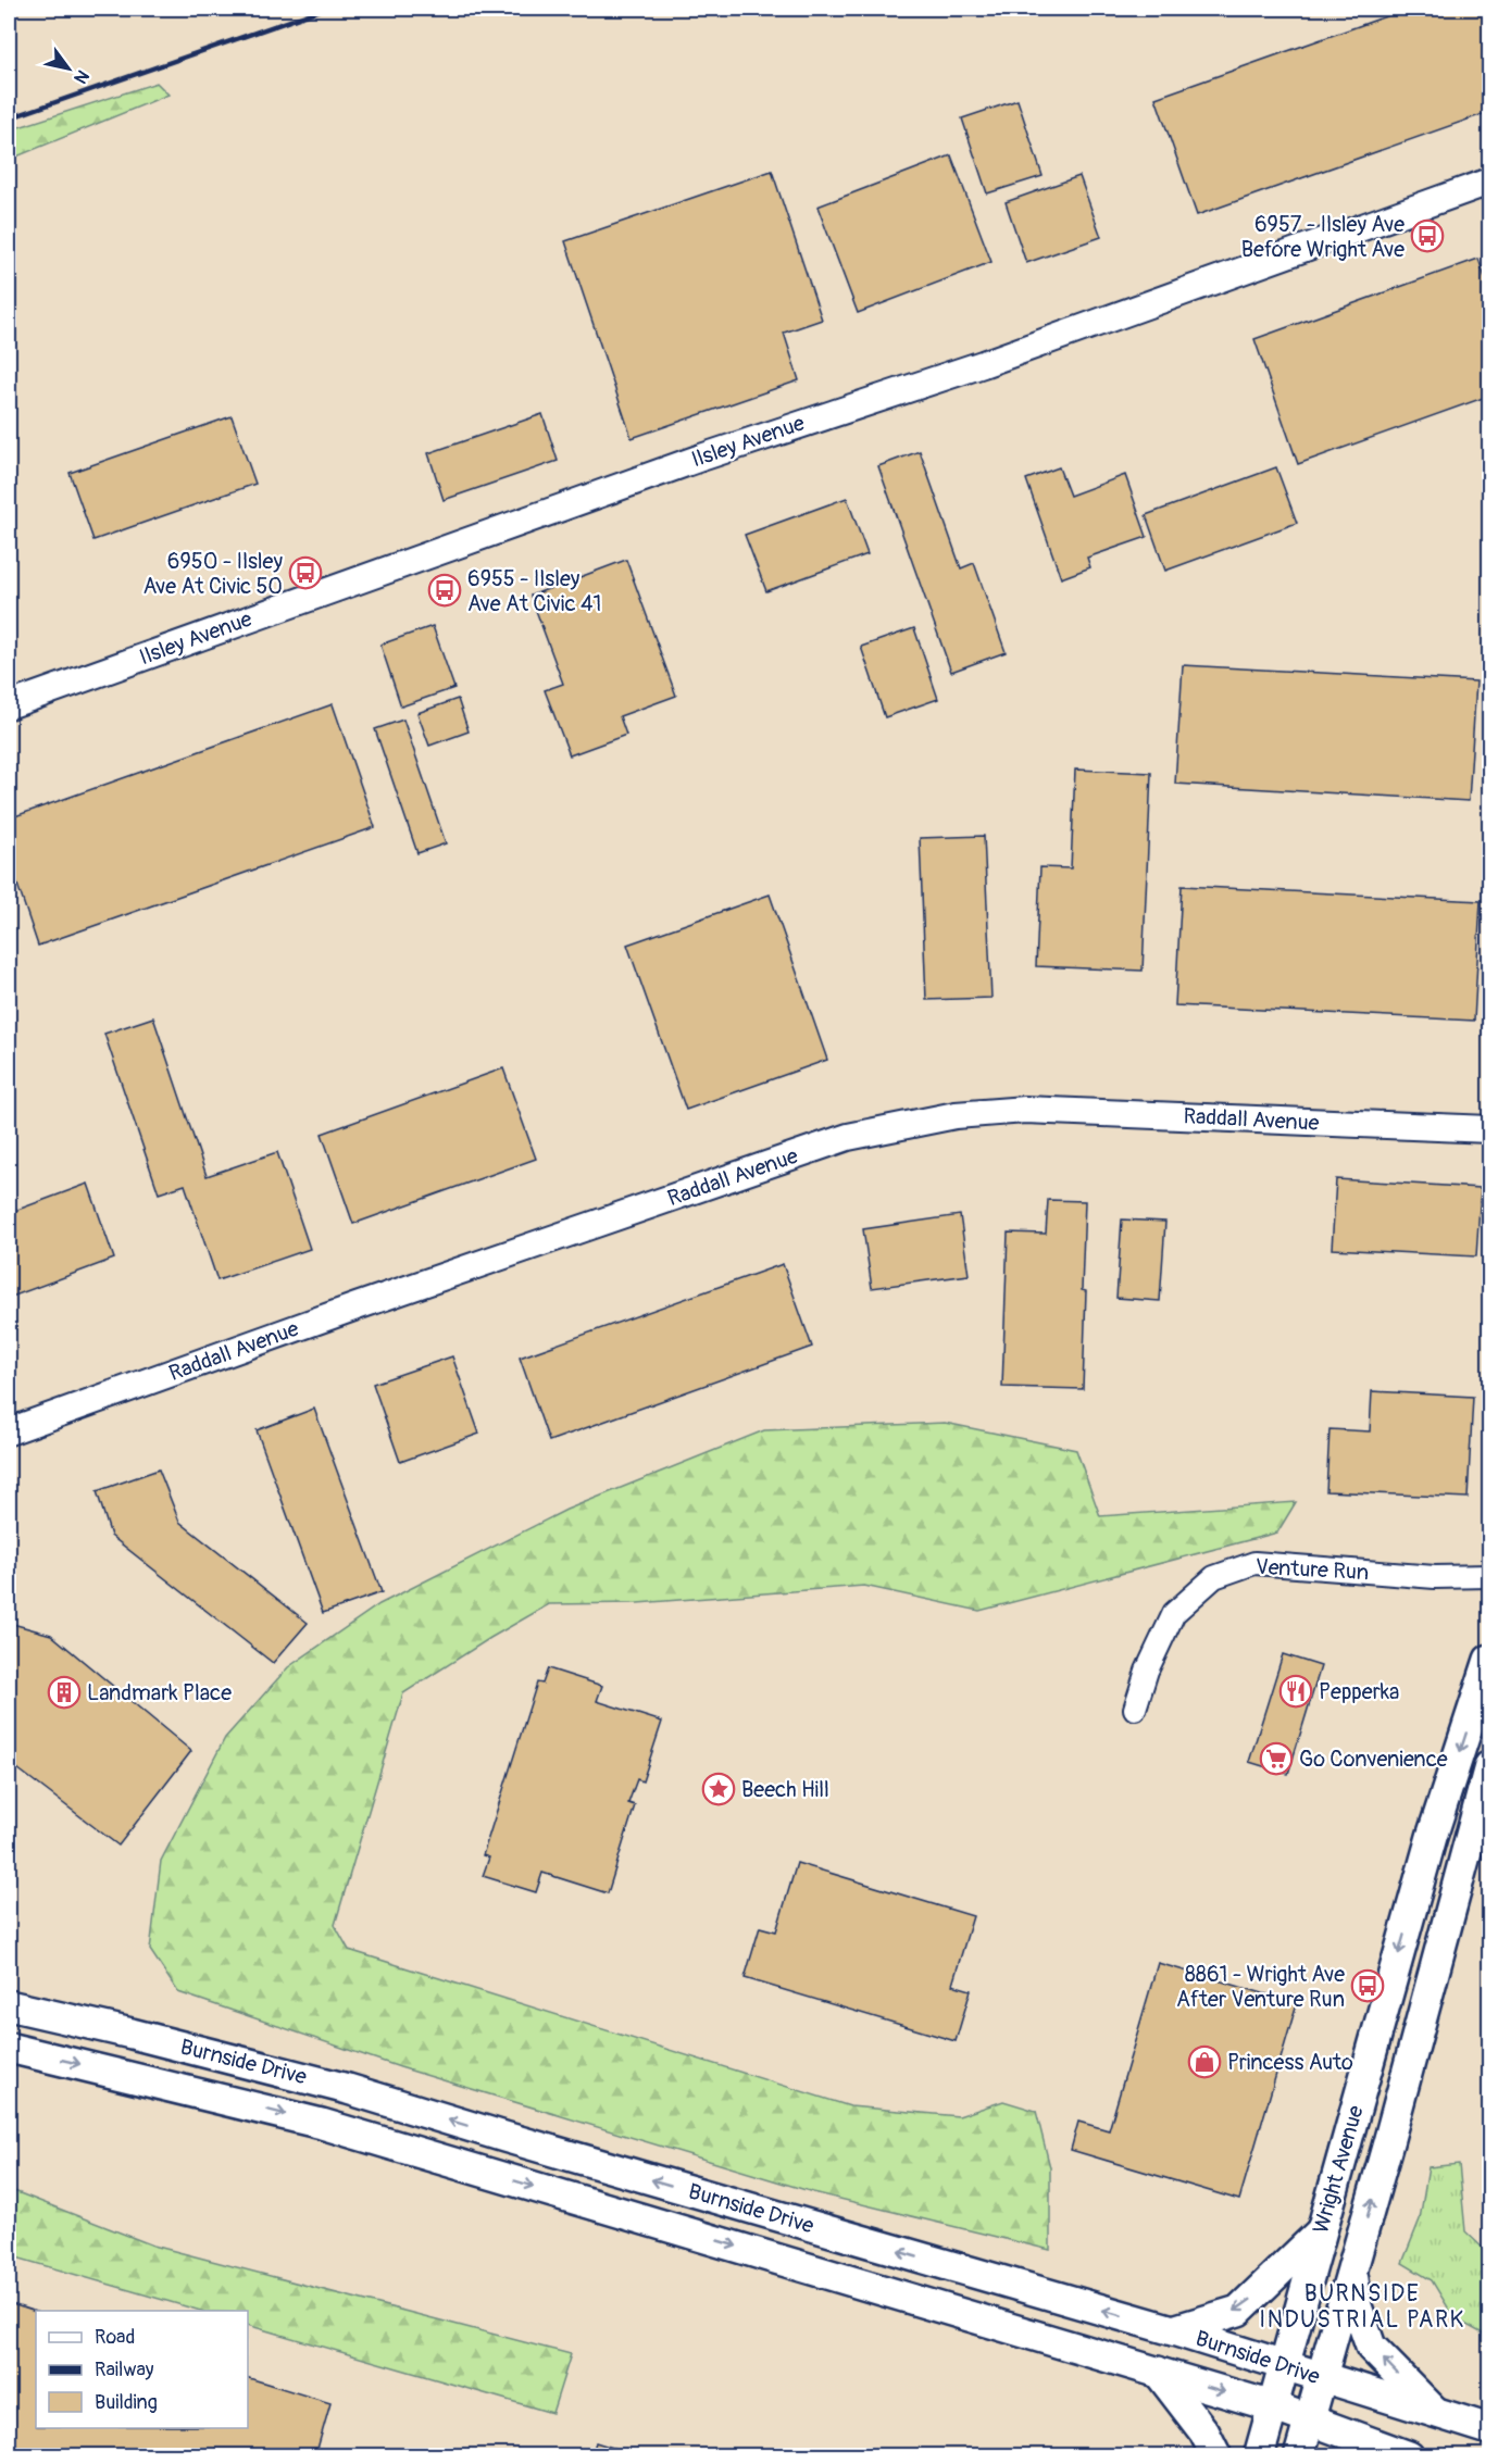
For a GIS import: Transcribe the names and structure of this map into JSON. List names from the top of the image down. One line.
{"streets":{"main road":["Burnside Drive","Wright Avenue"],"street":["Ilsley Avenue","Raddall Avenue","Venture Run"]},"crossings":[["Burnside Drive","Wright Avenue"]],"districts":["BURNSIDE INDUSTRIAL PARK"],"places":{"bus stop":["6957 - Ilsley Ave Before Wright Ave","6950 - Ilsley Ave At Civic 50","6955 - Ilsley Ave At Civic 41","8861 - Wright Ave After Venture Run"],"restaurant":["Pepperka"],"building":["Landmark Place"],"supermarket":["Go Convenience"],"place":["Beech Hill"],"shop":["Princess Auto"]},"legend":["Road","Railway","Building"],"north":"bottom right"}
